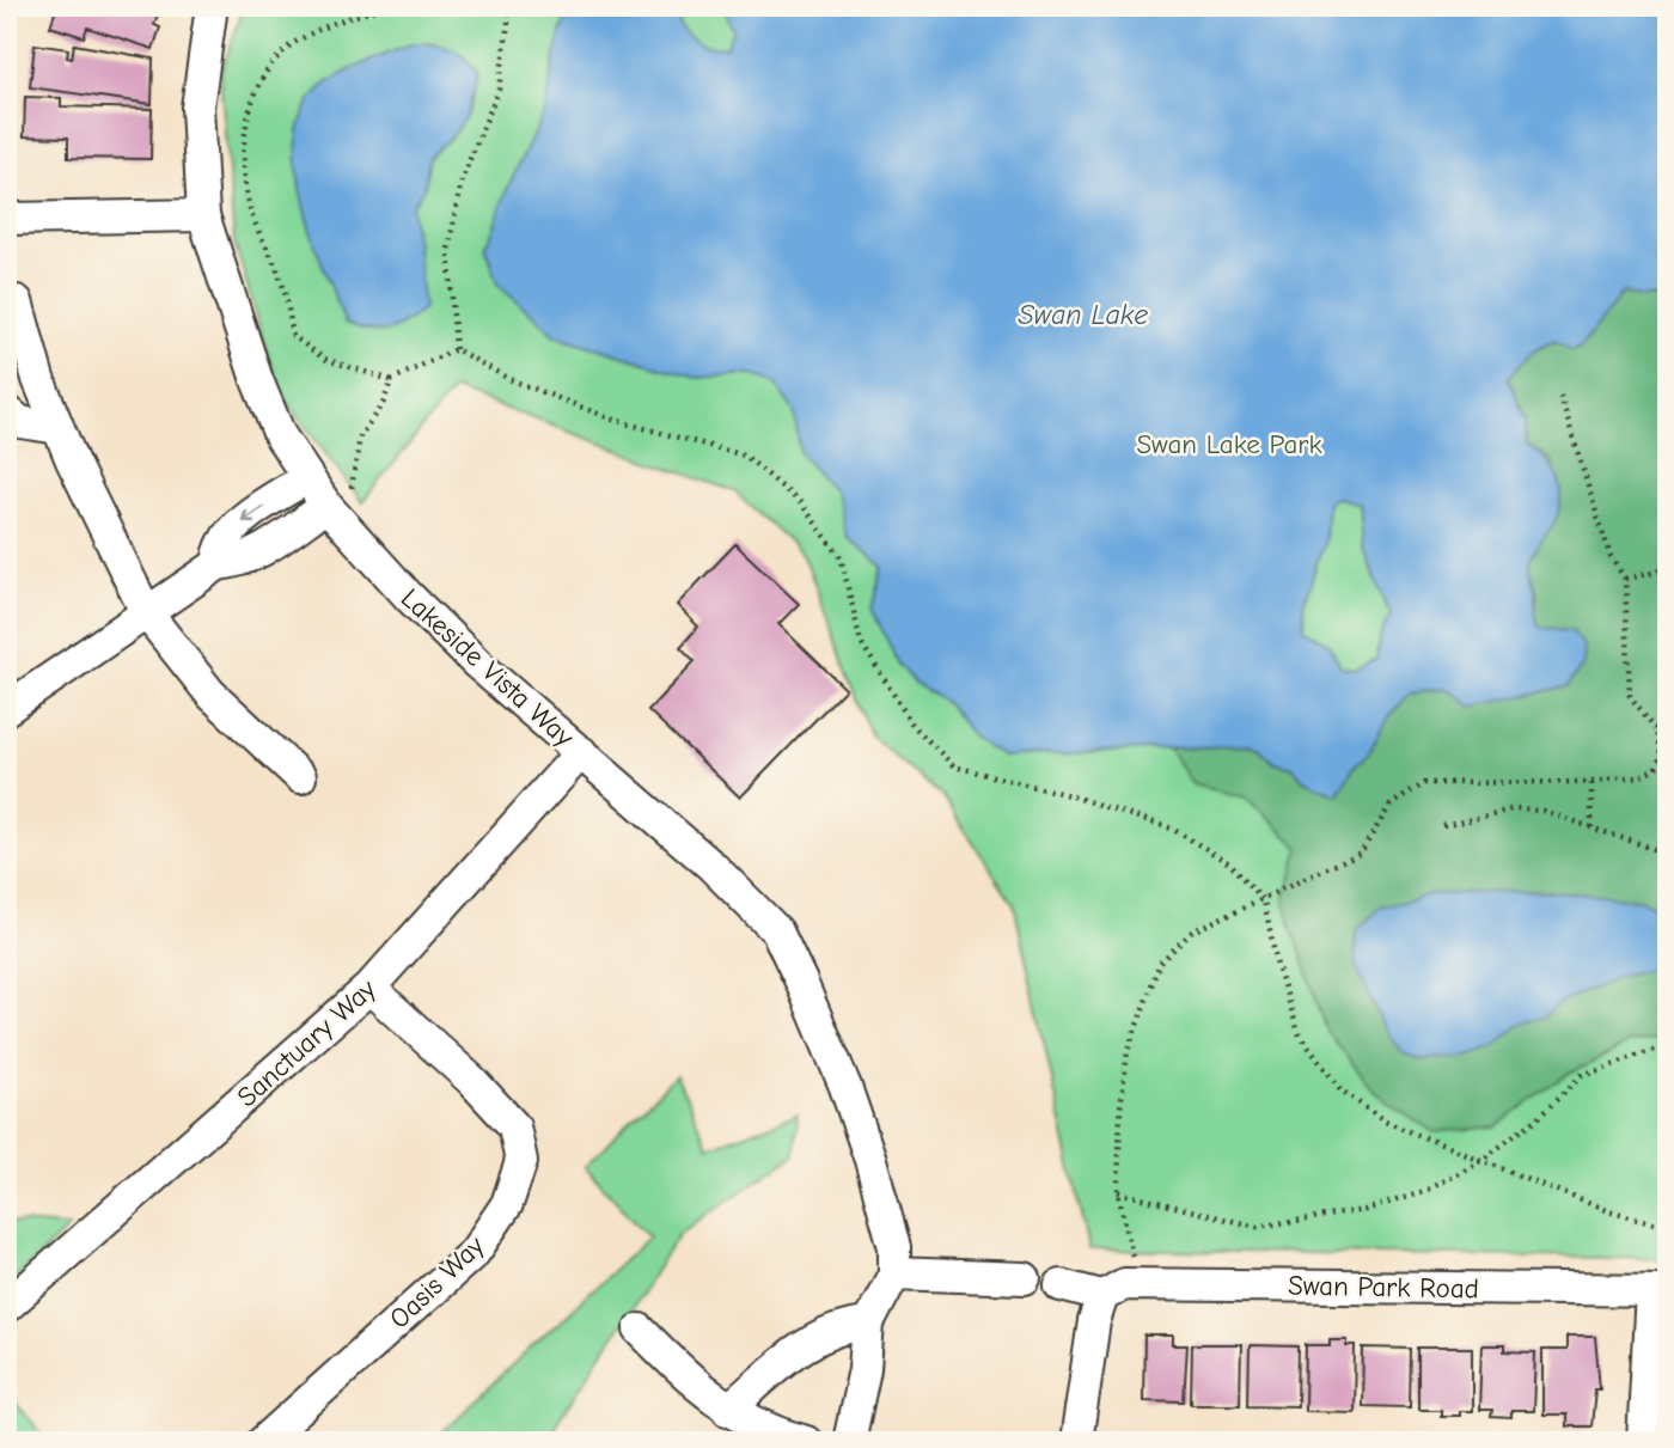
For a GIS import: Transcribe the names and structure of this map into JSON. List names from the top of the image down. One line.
{"streets":{"street":["Lakeside Vista Way","Sanctuary Way","Oasis Way","Swan Park Road"]},"crossings":[["Lakeside Vista Way","Sanctuary Way"],["Sanctuary Way","Oasis Way"]],"water":["Swan Lake"],"parks":["Swan Lake Park"]}
